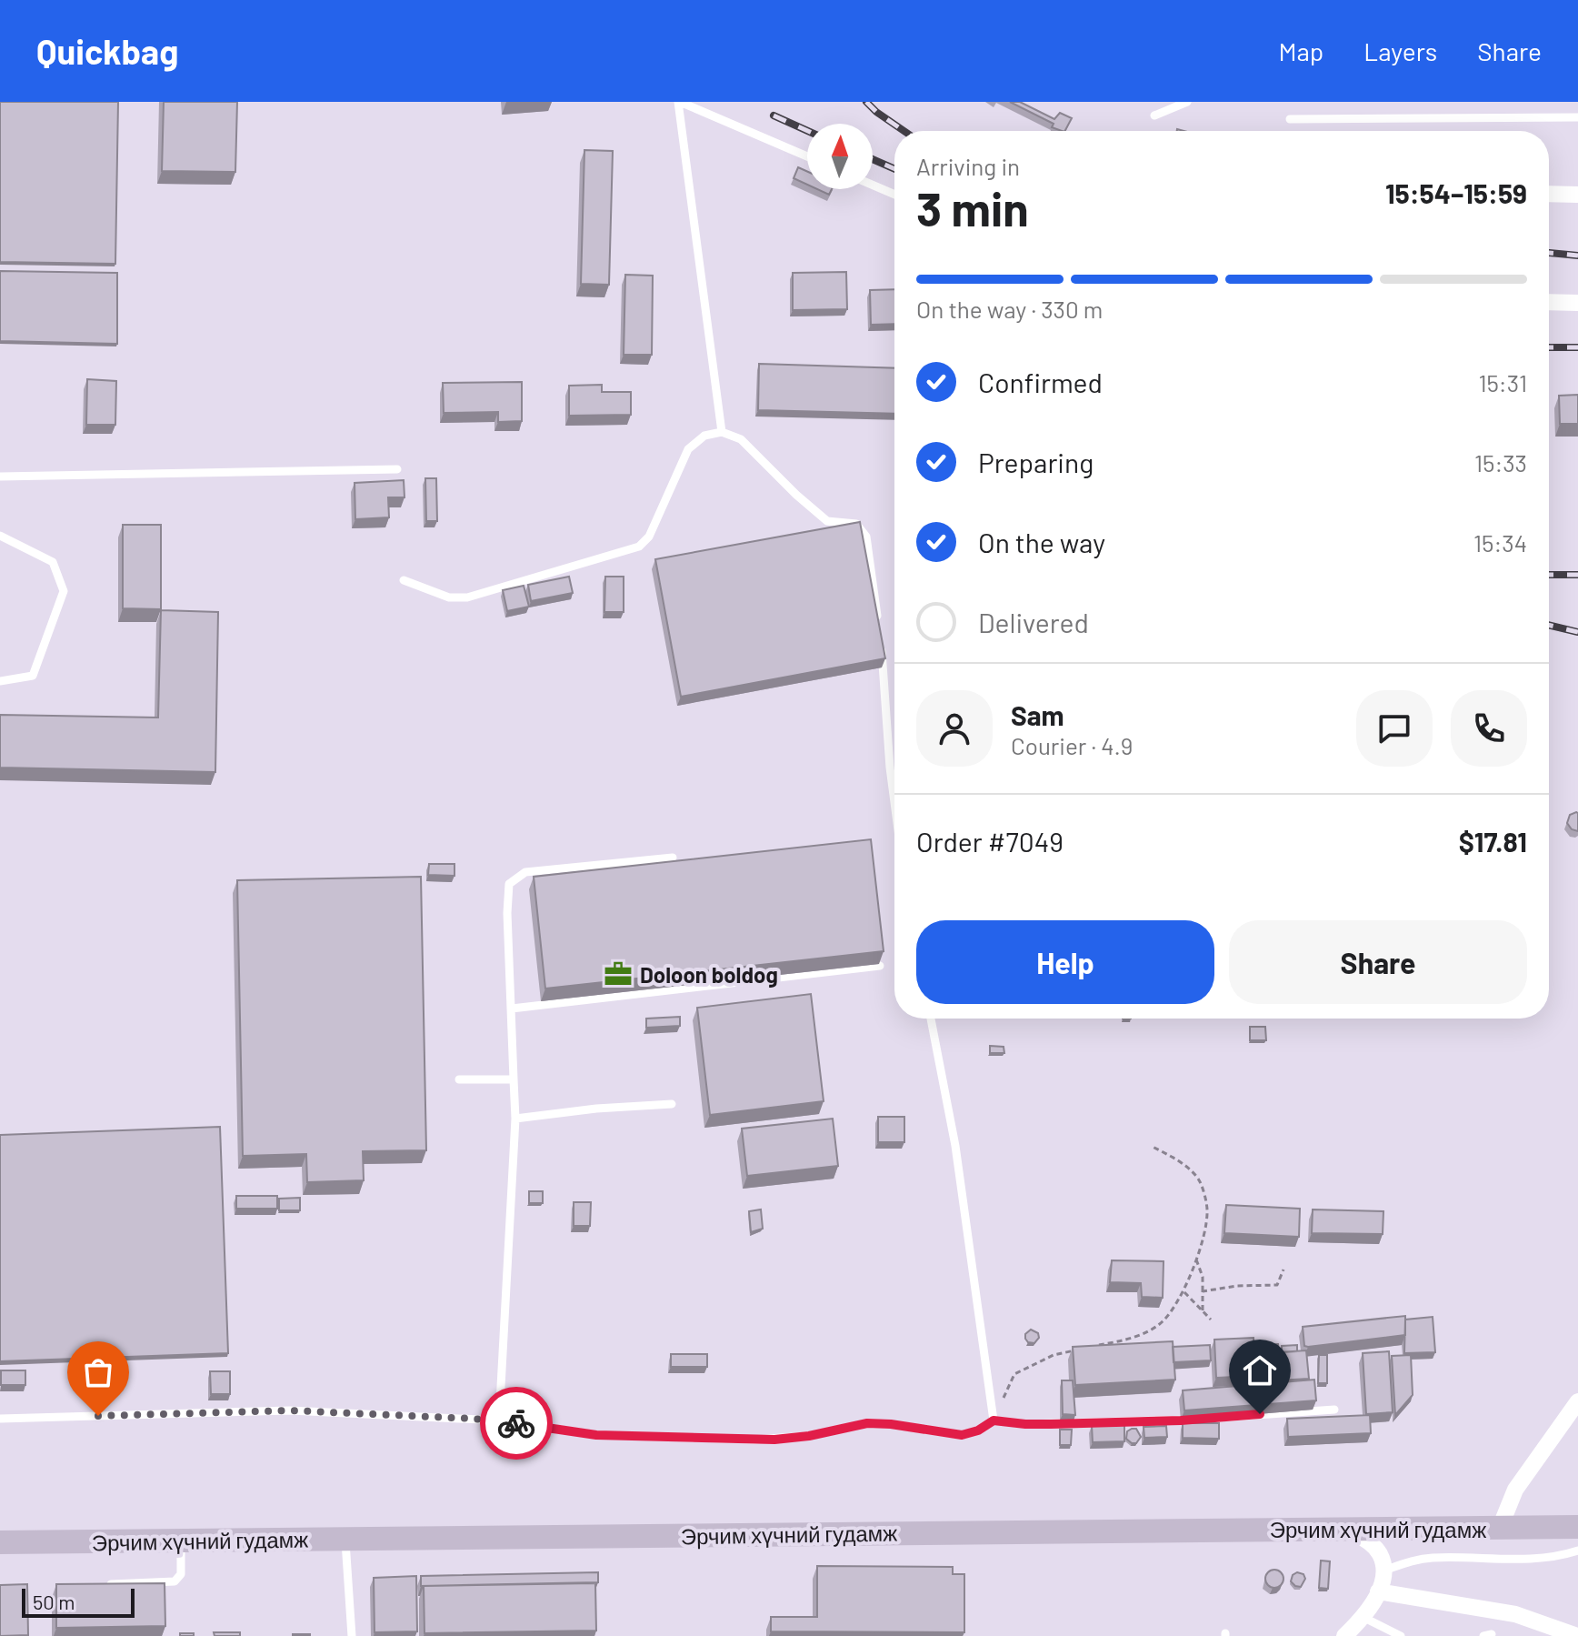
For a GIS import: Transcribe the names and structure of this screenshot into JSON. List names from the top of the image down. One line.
{"streets":{"main road":["Эрчим хүчний гудамж"]},"places":{"office":["Doloon boldog"]},"scale_bar":"50 m","north":"top","page":{"header":"Quickbag","nav":["Map","Layers","Share"],"heading":["3 min","Arriving in","15:54–15:59"],"panel":["Sam","Courier · 4.9","Order #7049","$17.81"],"bar":"On the way · 330 m","list":[["Confirmed","15:31"],["Preparing","15:33"],["On the way","15:34"],"Delivered"],"buttons":["Help","Share"],"scale":"50 m"}}
